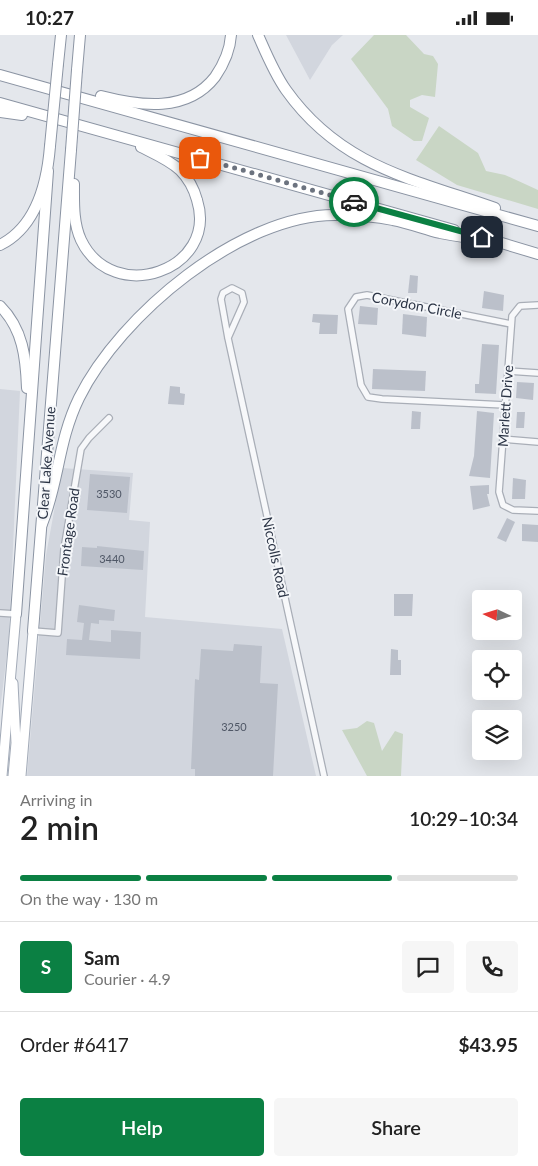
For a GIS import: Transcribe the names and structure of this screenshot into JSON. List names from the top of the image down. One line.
{"streets":{"highway":["Clear Lake Avenue"],"street":["Corydon Circle","Marlett Drive","Frontage Road","Niccolls Road"]},"crossings":[["Corydon Circle","Marlett Drive"],["Clear Lake Avenue","Frontage Road"]],"house_numbers":["3530","3440","3250"],"north":"left","page":{"status":"10:27","heading":["2 min","Arriving in","10:29–10:34"],"panel":["Sam","Courier · 4.9","Order #6417","$43.95"],"bar":"On the way · 130 m","round":"S","buttons":["Help","Share"]}}
